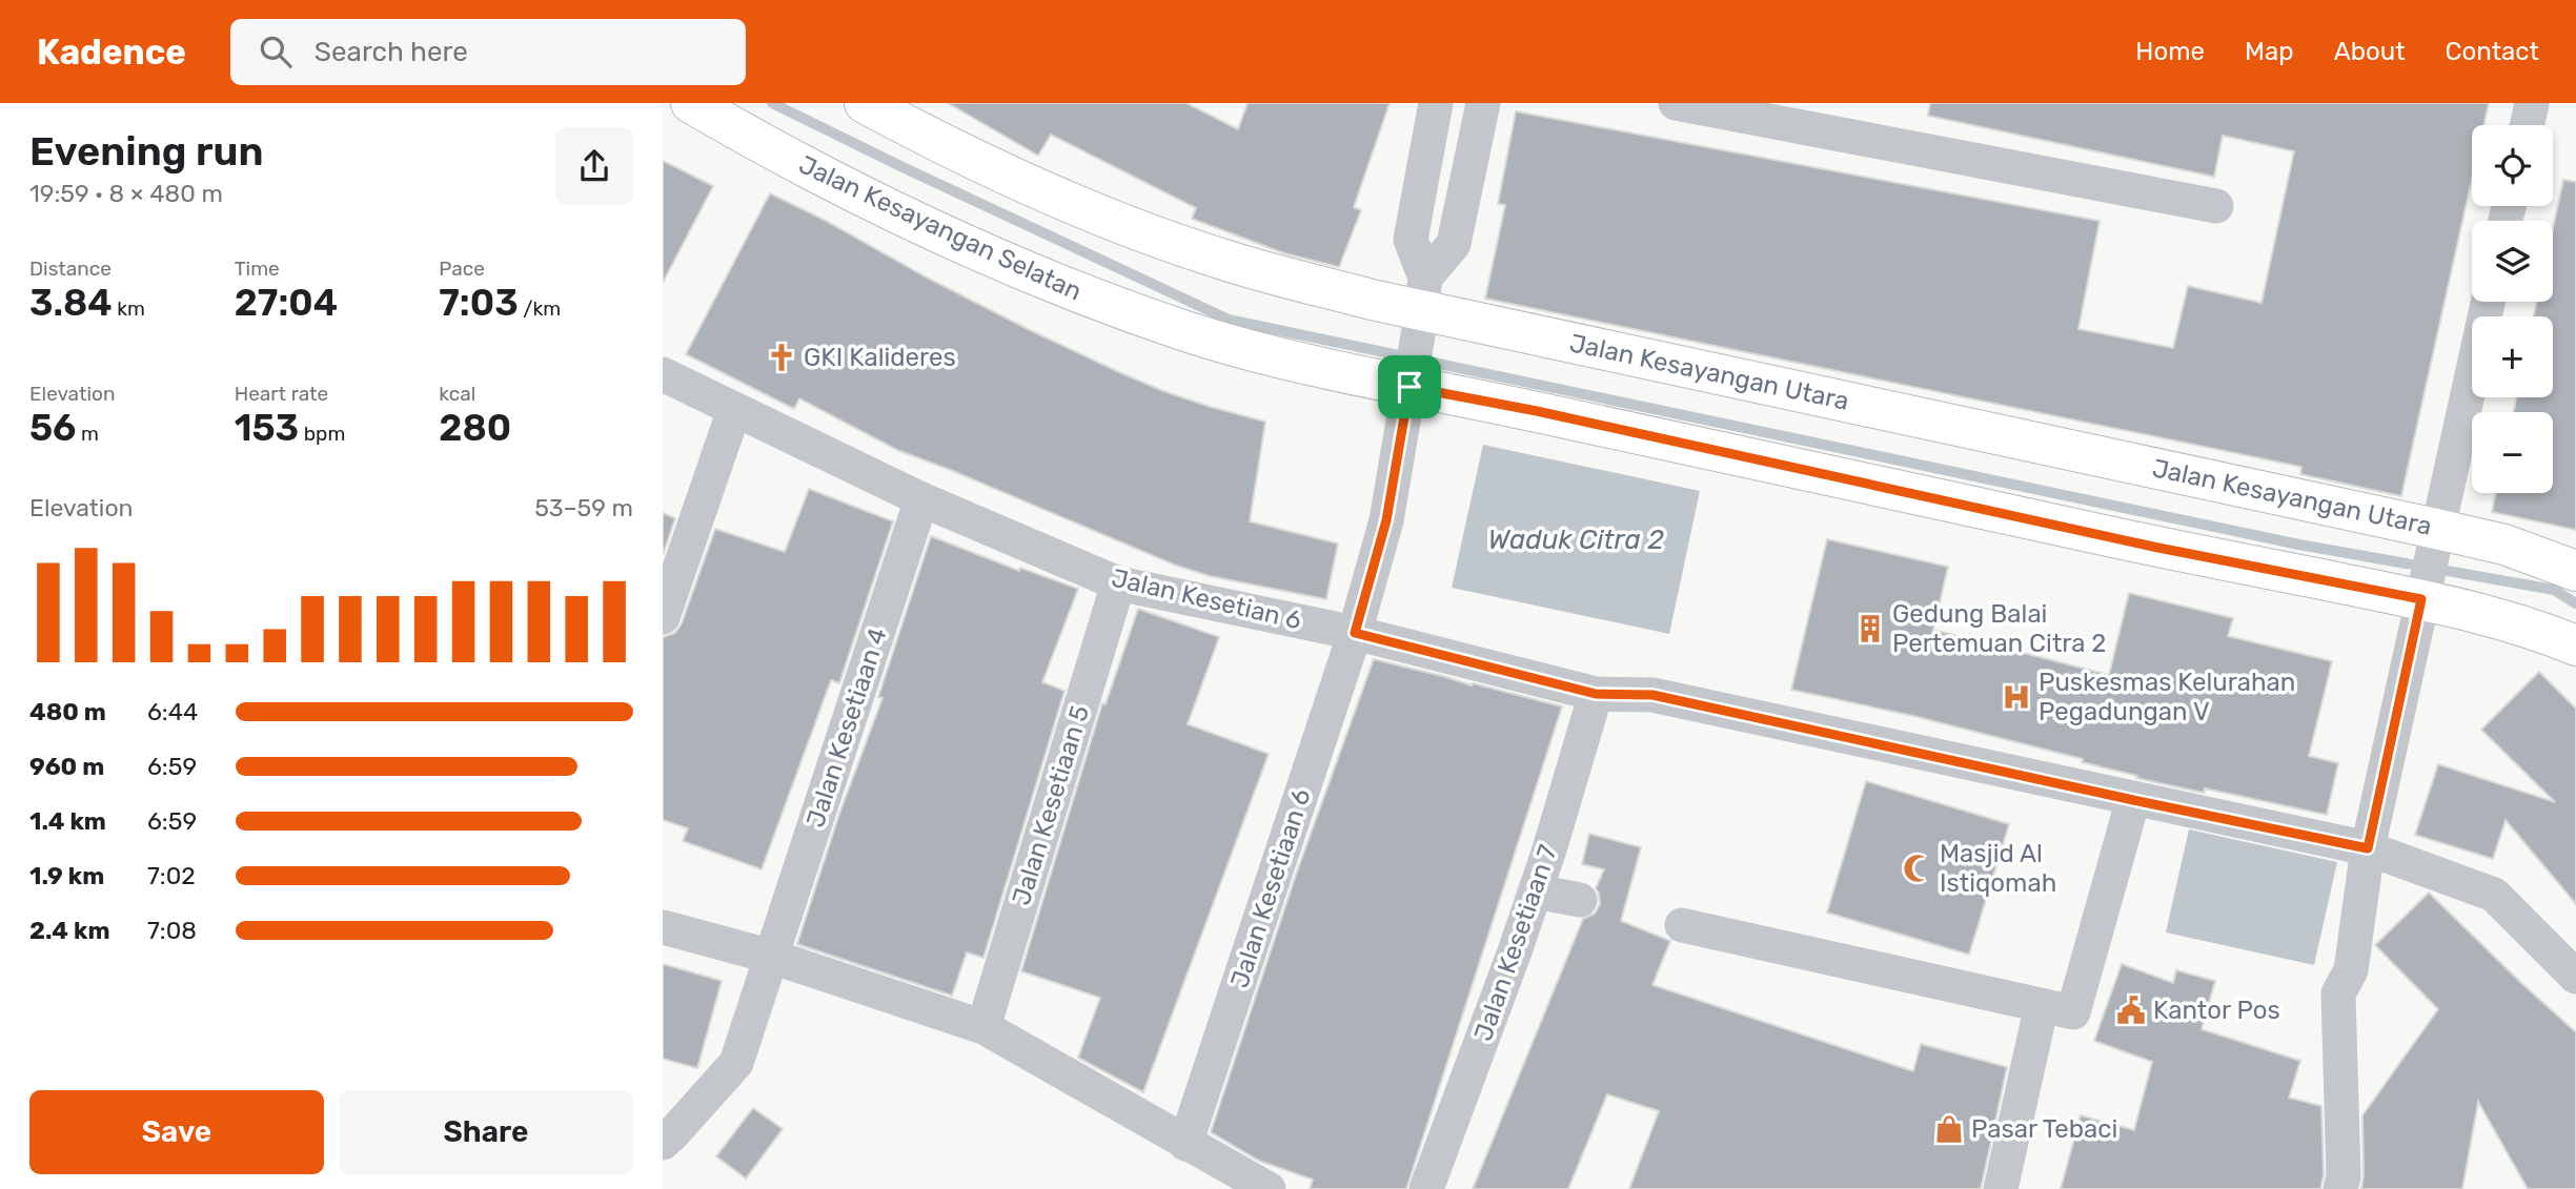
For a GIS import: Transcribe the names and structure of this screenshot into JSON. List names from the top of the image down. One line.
{"streets":{"street":["Jalan Kesayangan Selatan","Jalan Kesayangan Utara","Jalan Kesetian 6","Jalan Kesetiaan 4","Jalan Kesetiaan 5","Jalan Kesetiaan 6","Jalan Kesetiaan 7"]},"crossings":[["Jalan Kesayangan Selatan","Jalan Kesetiaan 6"],["Jalan Kesayangan Utara","Jalan Kesetiaan 6"],["Jalan Kesetian 6","Jalan Kesetiaan 4"],["Jalan Kesetian 6","Jalan Kesetiaan 5"],["Jalan Kesetian 6","Jalan Kesetiaan 6"],["Jalan Kesetian 6","Jalan Kesetiaan 7"]],"water":["Waduk Citra 2"],"places":{"church":["GKI Kalideres"],"building":["Gedung Balai Pertemuan Citra 2"],"hospital":["Puskesmas Kelurahan Pegadungan V"],"mosque":["Masjid Al Istiqomah"],"public building":["Kantor Pos"],"shop":["Pasar Tebaci"]},"page":{"header":"Kadence","search":"Search here","nav":["Home","Map","About","Contact"],"heading":["Evening run","19:59 · 8 × 480 m"],"map_buttons":["+","−"],"stats":[["Distance","3.84 km"],["Time","27:04"],["Pace","7:03 /km"],["Elevation","56 m"],["Heart rate","153 bpm"],["kcal","280"]],"chart":["Elevation","53–59 m"],"list":[{"name":"480 m","note":"6:44"},{"name":"960 m","note":"6:59"},{"name":"1.4 km","note":"6:59"},{"name":"1.9 km","note":"7:02"},{"name":"2.4 km","note":"7:08"}],"buttons":["Save","Share"]}}
